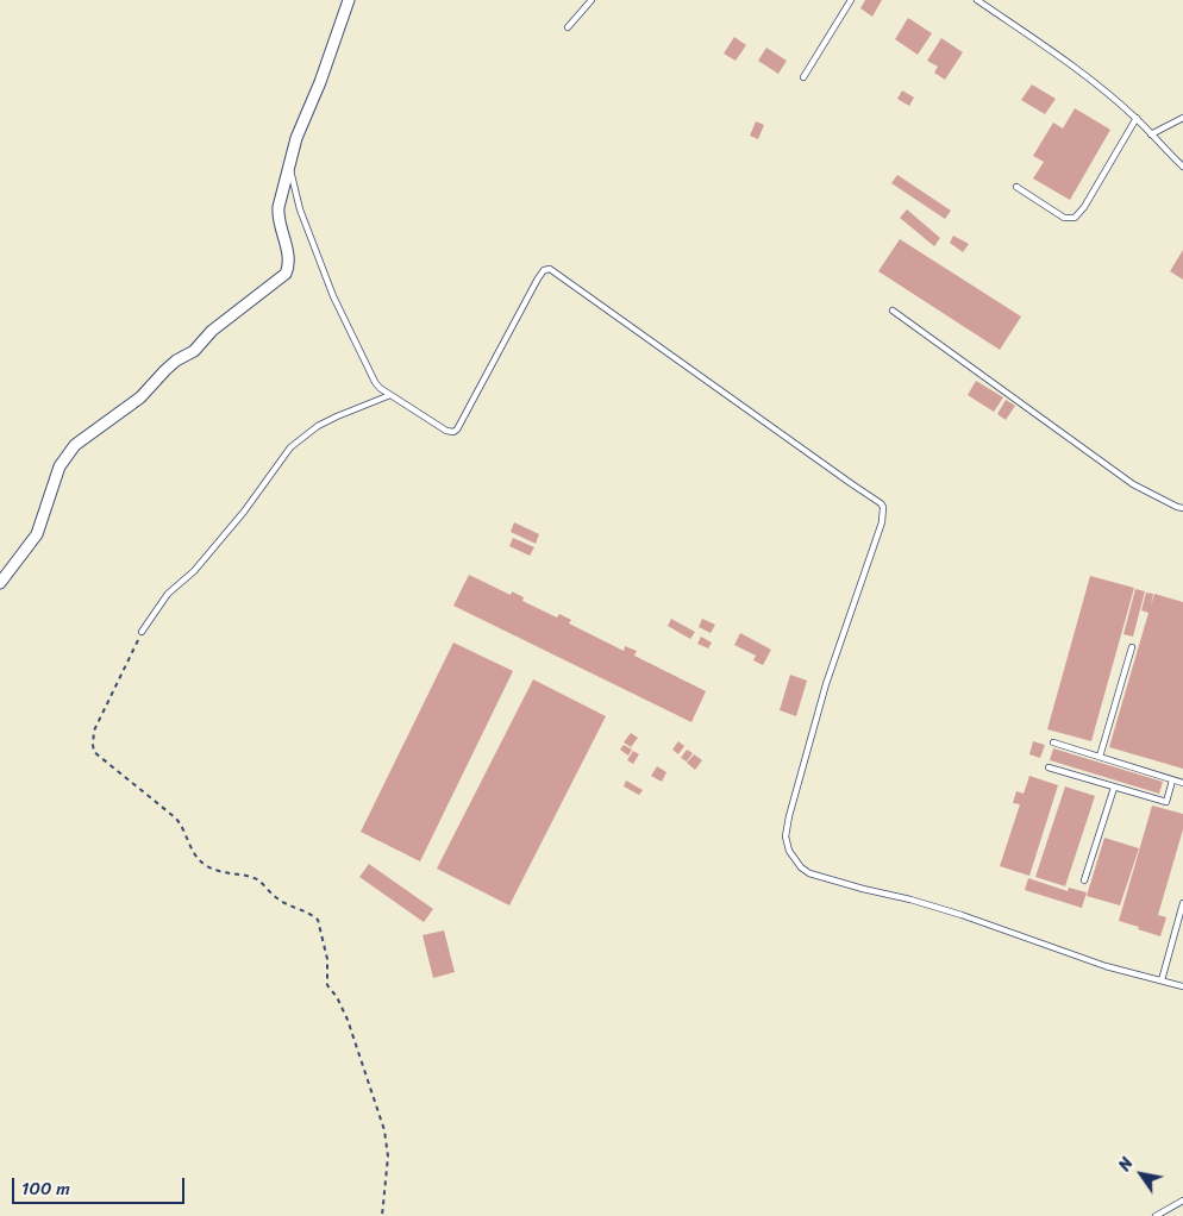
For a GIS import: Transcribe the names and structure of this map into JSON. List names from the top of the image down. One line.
{"scale_bar":"100 m","north":"top left"}
